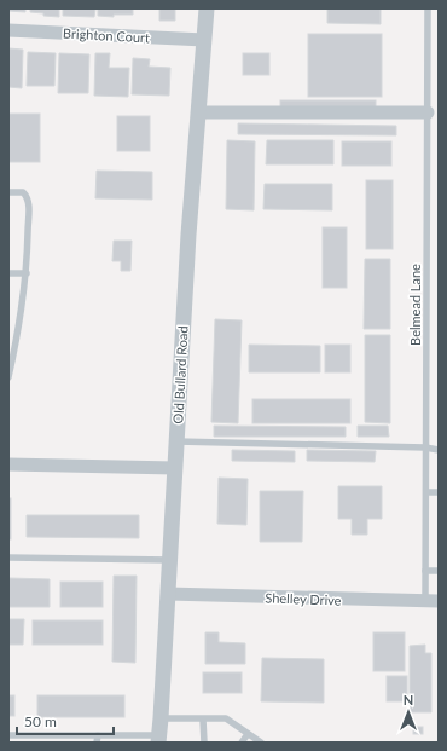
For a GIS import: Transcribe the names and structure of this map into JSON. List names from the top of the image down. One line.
{"streets":{"street":["Brighton Court","Old Bullard Road","Shelley Drive"],"lane":["Belmead Lane"]},"crossings":[["Brighton Court","Old Bullard Road"],["Belmead Lane","Shelley Drive"],["Old Bullard Road","Shelley Drive"]],"scale_bar":"50 m","north":"top"}
